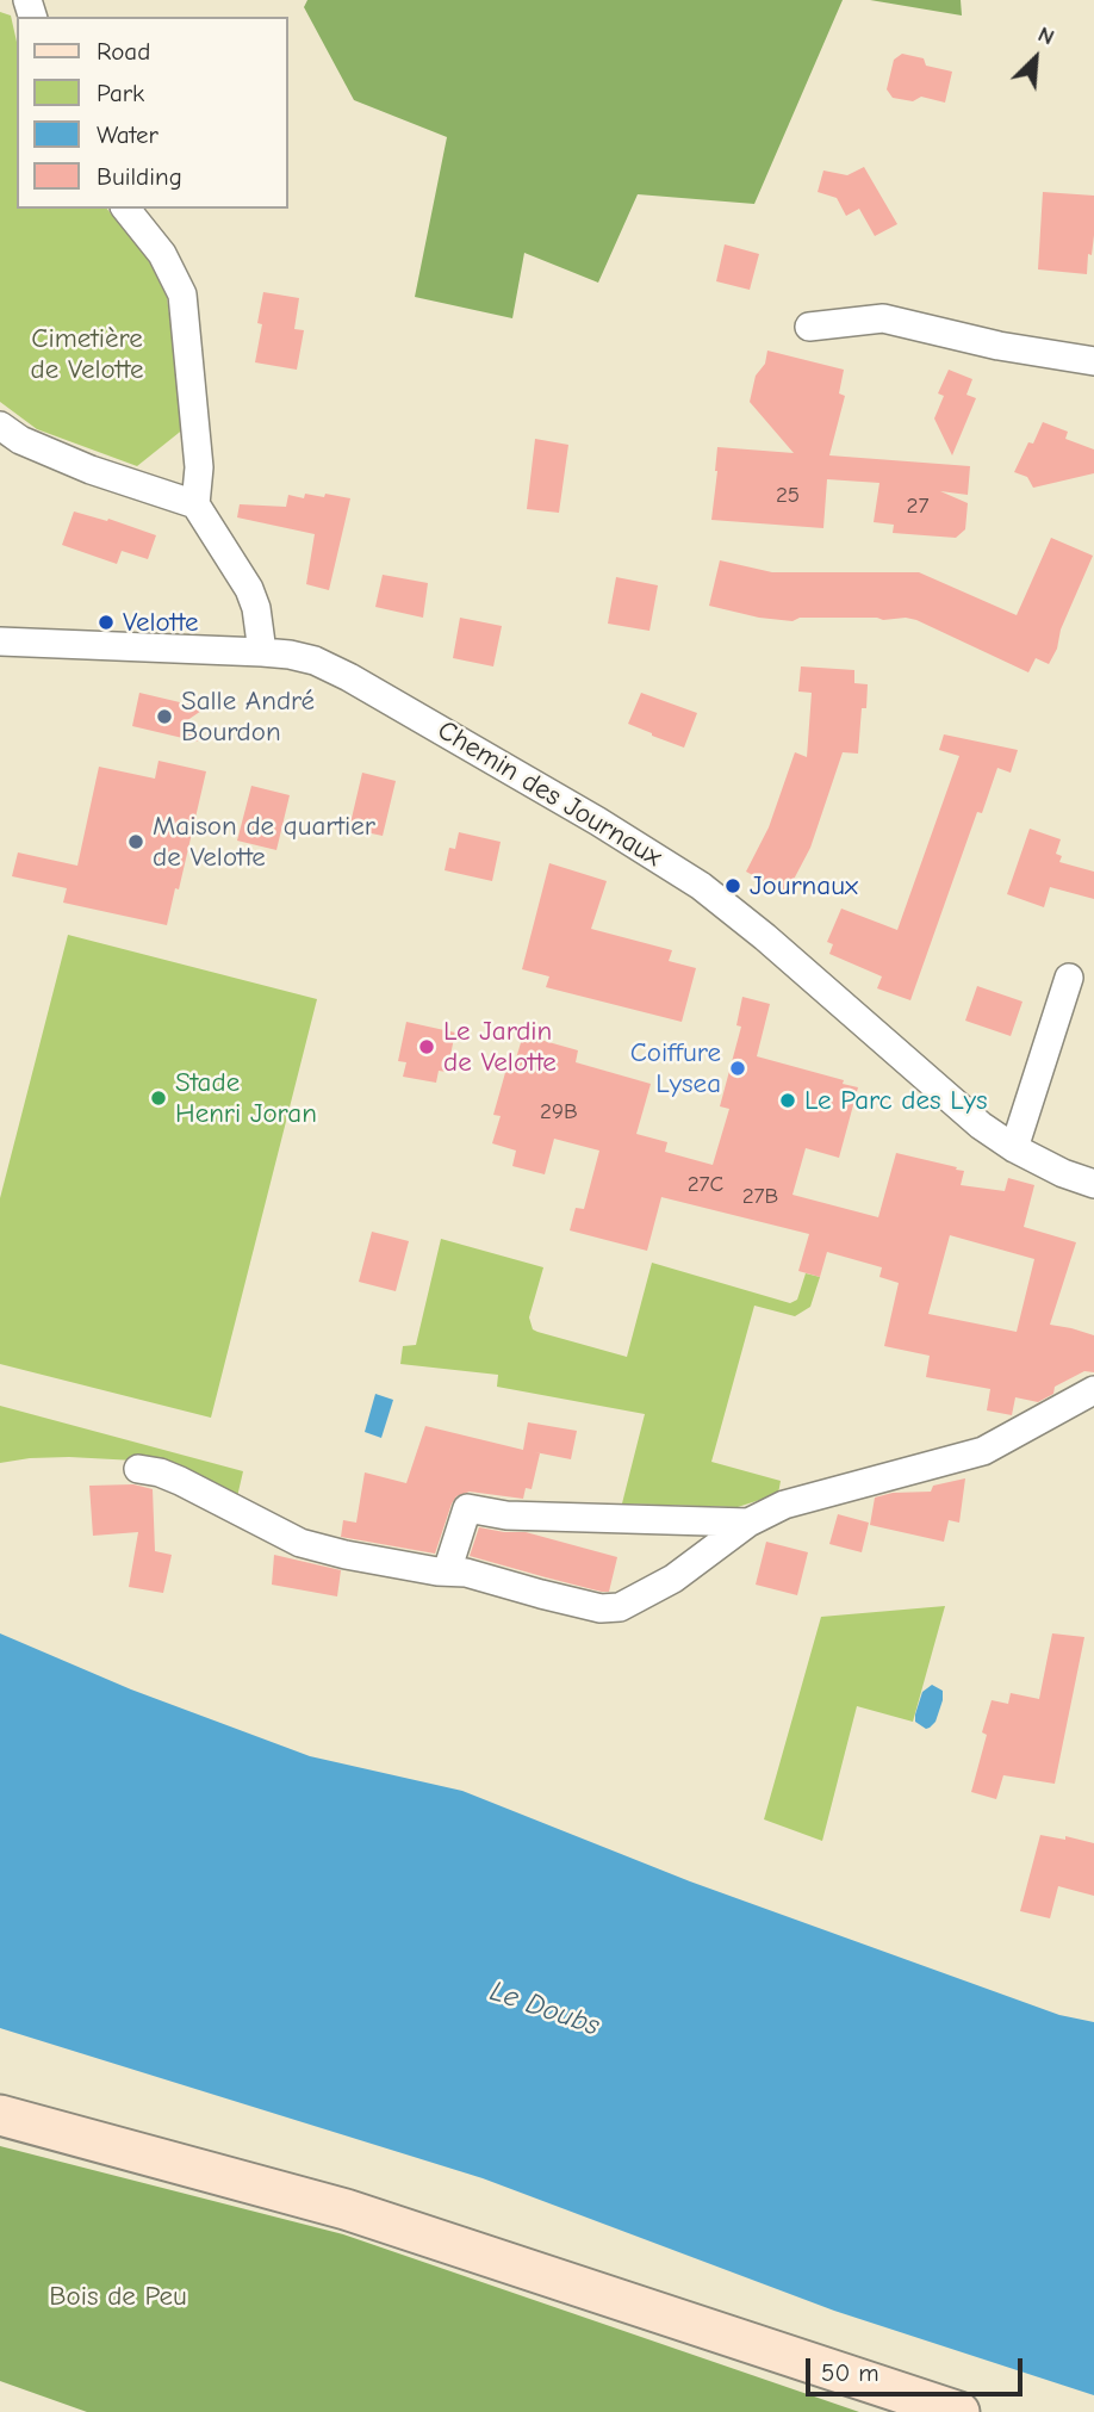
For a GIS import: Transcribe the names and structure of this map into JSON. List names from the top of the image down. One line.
{"streets":{"street":["Chemin des Journaux"]},"water":["Le Doubs"],"parks":["Cimetière de Velotte","Bois de Peu"],"places":["Velotte","Salle André Bourdon","Maison de quartier de Velotte","Journaux","Le Jardin de Velotte","Coiffure Lysea","Stade Henri Joran","Le Parc des Lys"],"house_numbers":["25","27","29B","27C","27B"],"legend":["Road","Park","Water","Building"],"scale_bar":"50 m","north":"top right"}
